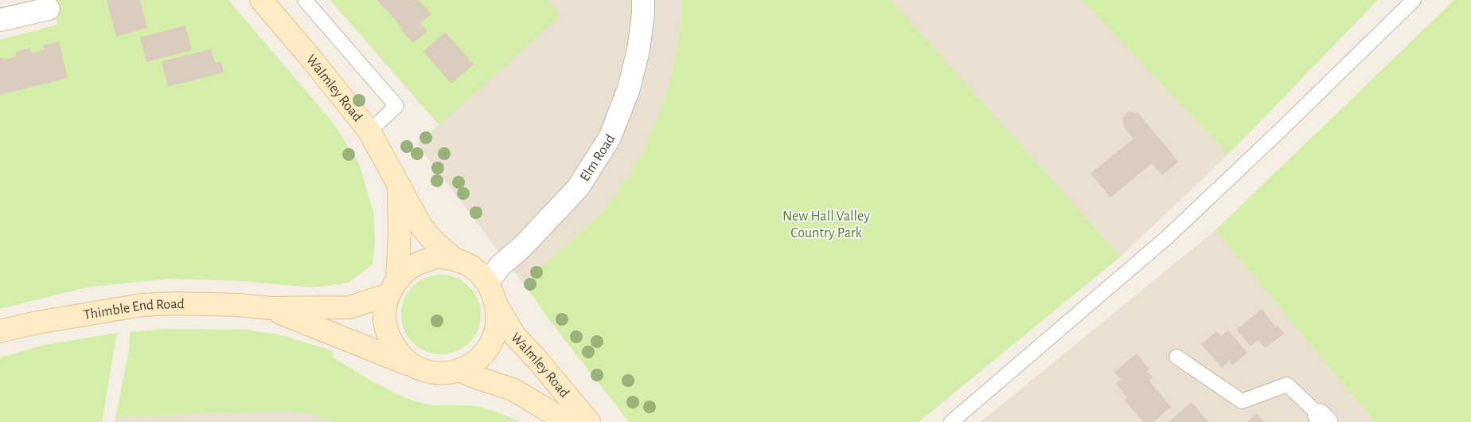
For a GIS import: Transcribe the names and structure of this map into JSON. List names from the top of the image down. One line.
{"streets":{"main road":["Walmley Road","Thimble End Road"],"street":["Elm Road"]},"crossings":[["Walmley Road","Elm Road"],["Walmley Road","Thimble End Road"],["Elm Road","Thimble End Road"]],"parks":["New Hall Valley Country Park"]}
